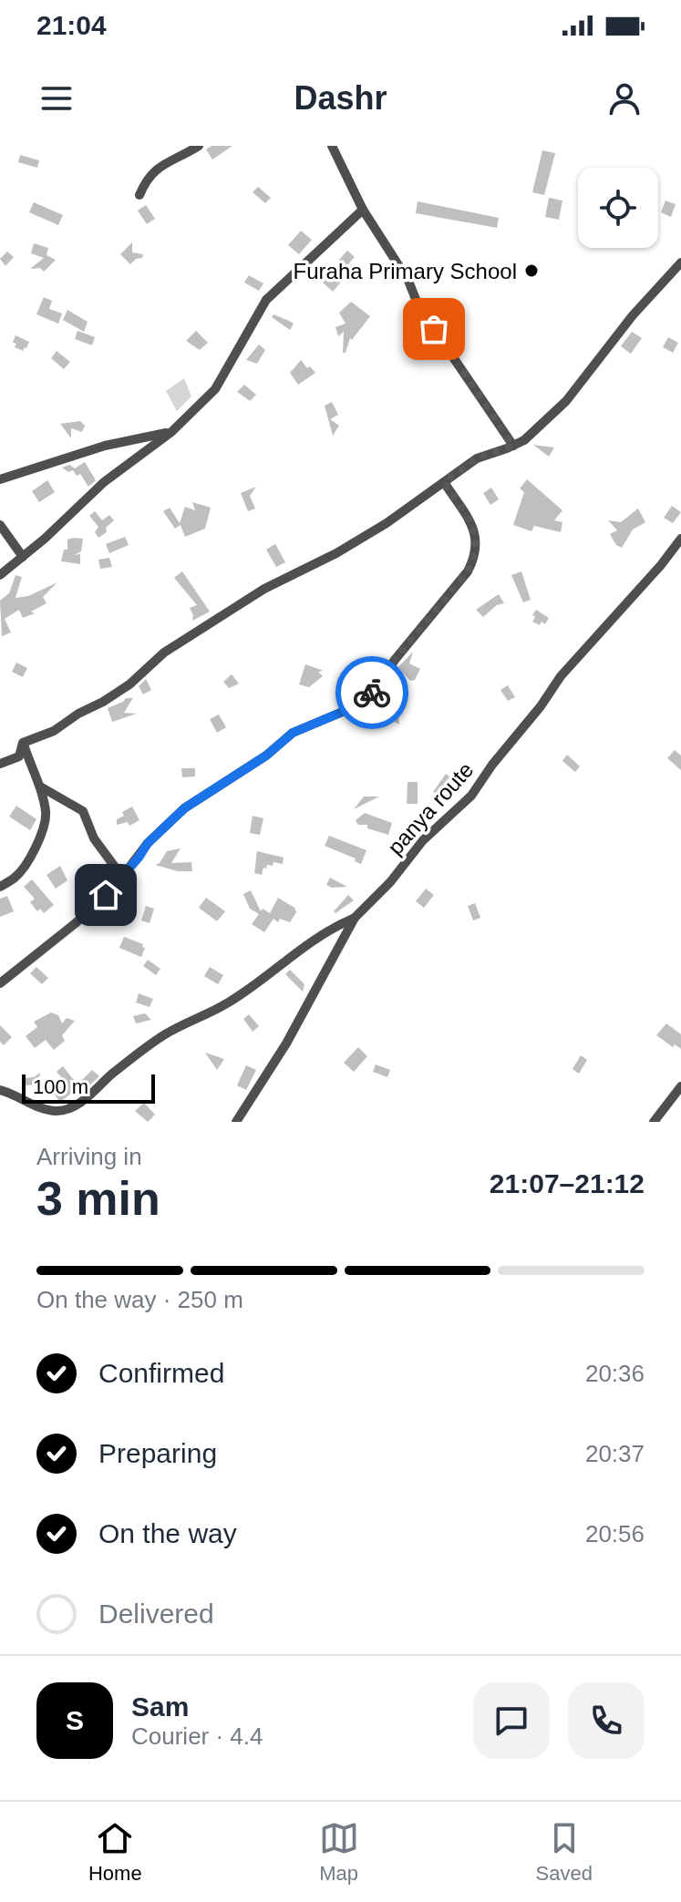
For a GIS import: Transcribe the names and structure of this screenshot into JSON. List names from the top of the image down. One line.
{"streets":{"street":["panya route"]},"places":["Furaha Primary School"],"scale_bar":"100 m","page":{"status":"21:04","header":"Dashr","scale":"100 m","heading":["3 min","Arriving in","21:07–21:12"],"panel":["Sam","Courier · 4.4"],"bar":"On the way · 250 m","list":[["Confirmed","20:36"],["Preparing","20:37"],["On the way","20:56"],"Delivered"],"round":"S","tabs":["Home","Map","Saved"]}}
